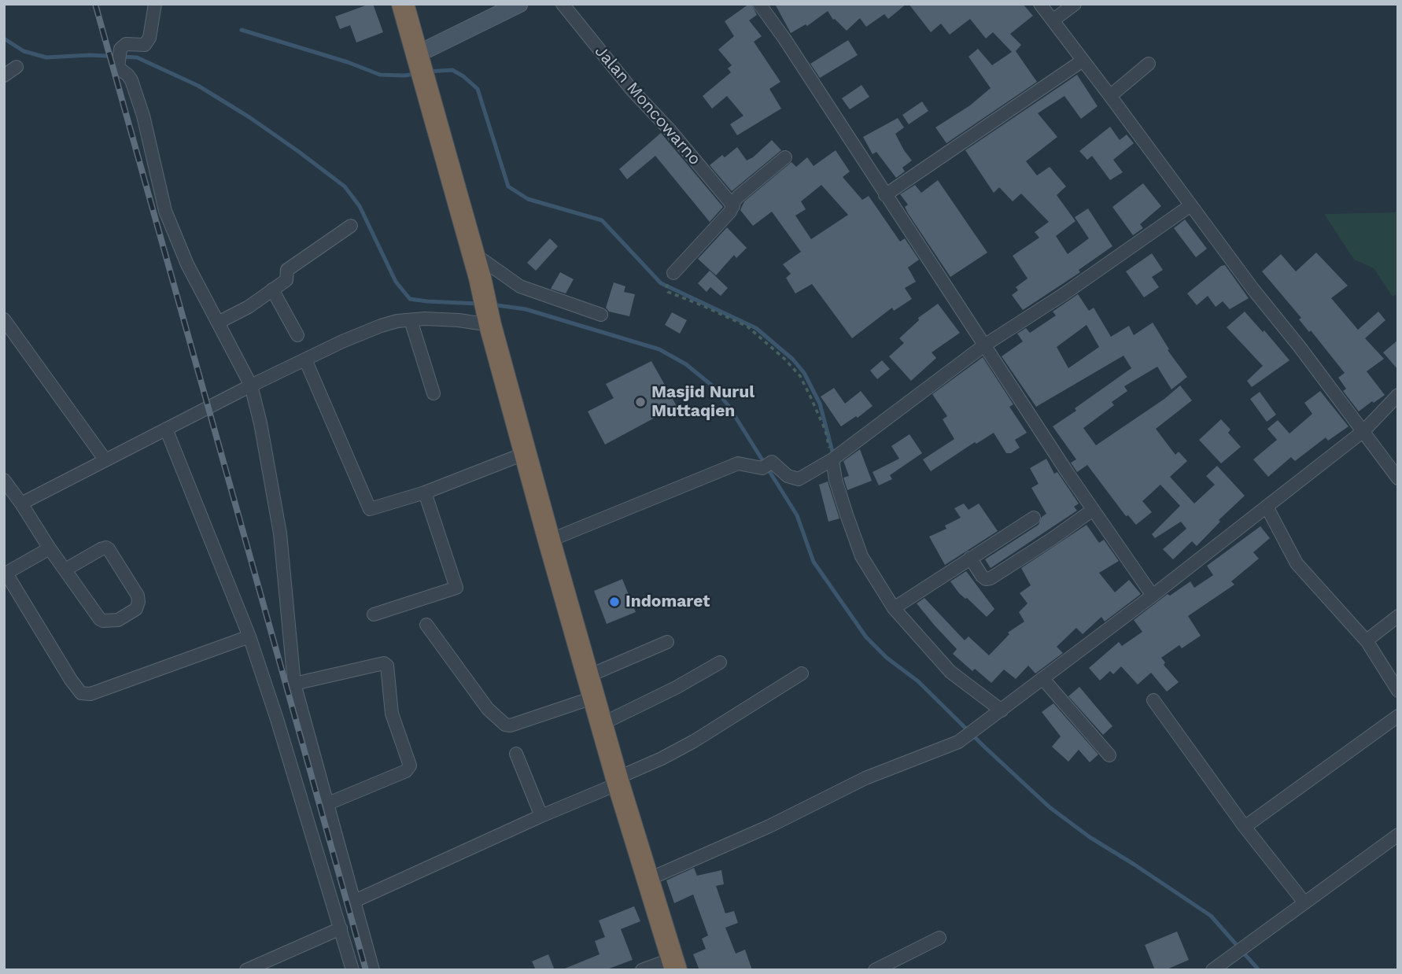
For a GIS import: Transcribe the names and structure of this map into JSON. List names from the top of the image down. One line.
{"streets":{"street":["Jalan Moncowarno"]},"places":["Masjid Nurul Muttaqien","Indomaret"]}
